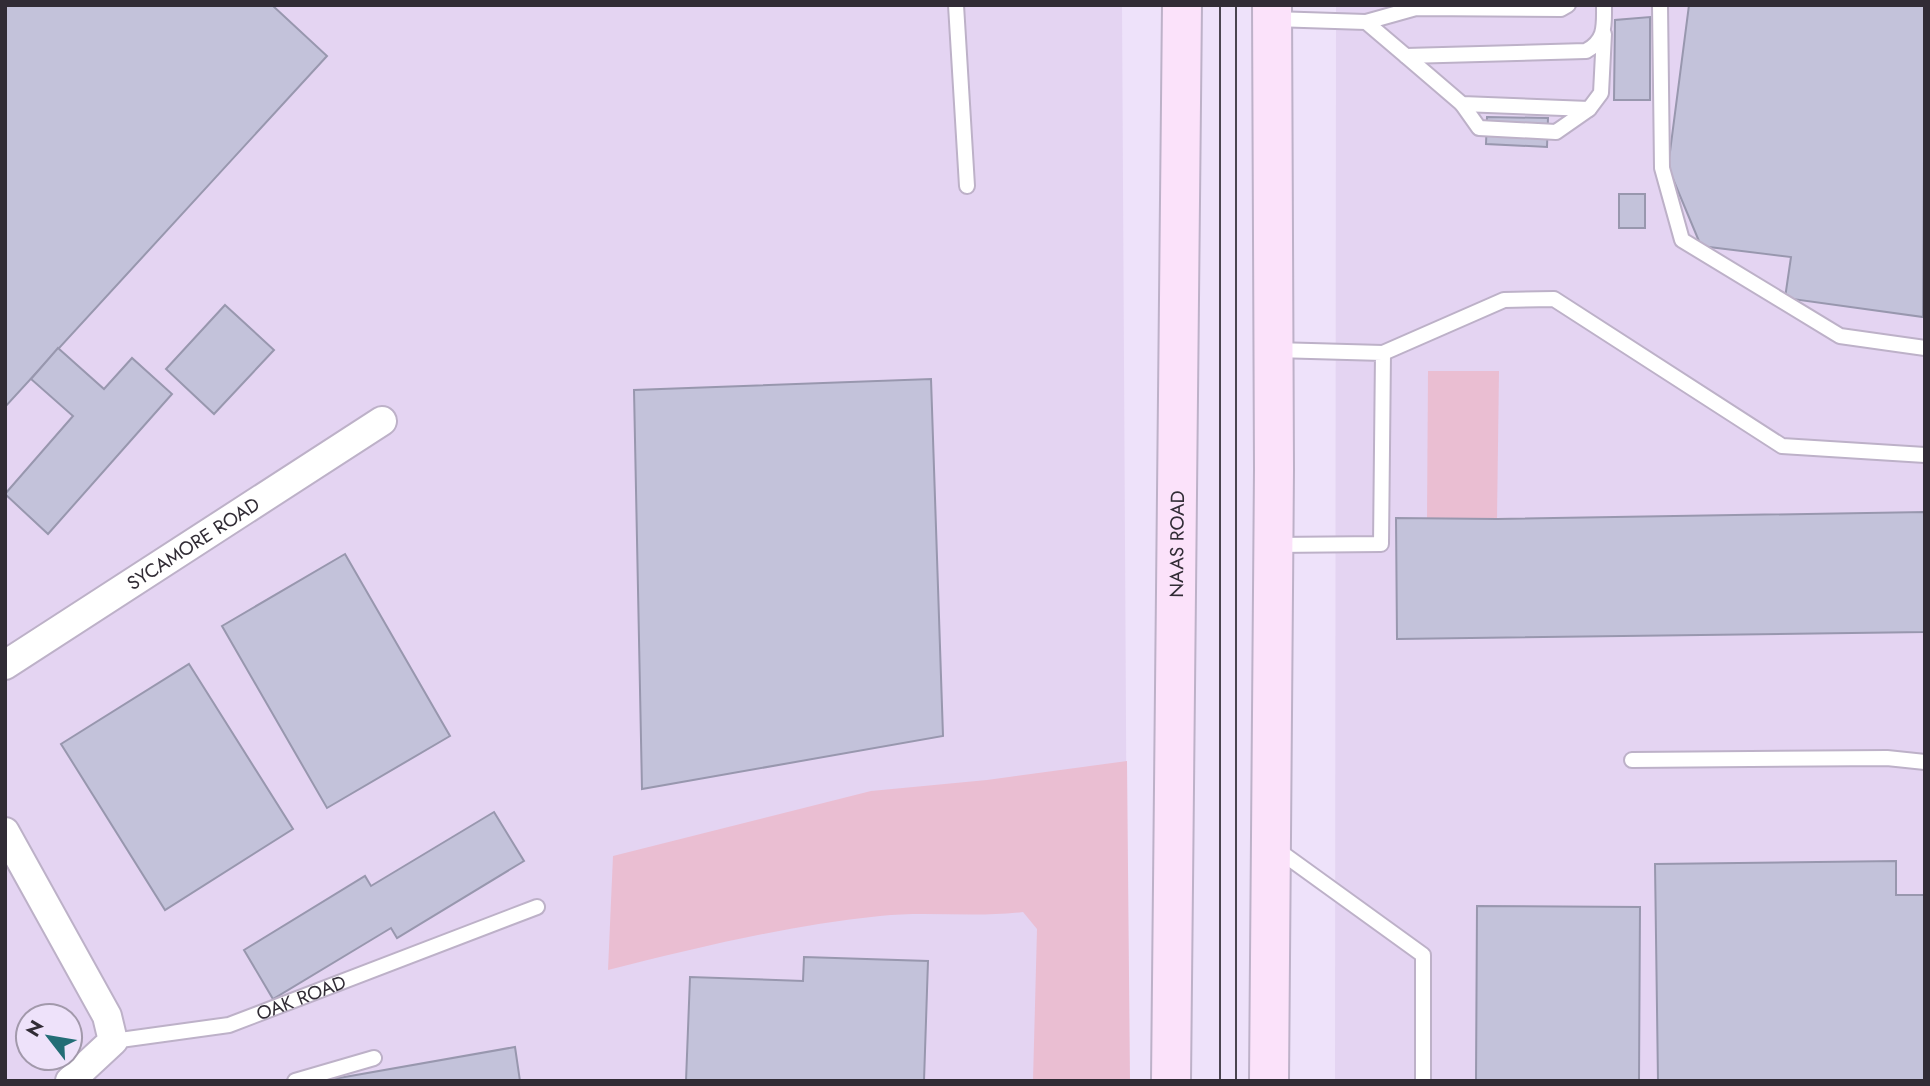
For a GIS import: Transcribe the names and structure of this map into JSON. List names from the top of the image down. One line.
{"streets":{"main road":["NAAS ROAD"],"street":["SYCAMORE ROAD"],"lane":["OAK ROAD"]},"north":"top left"}
